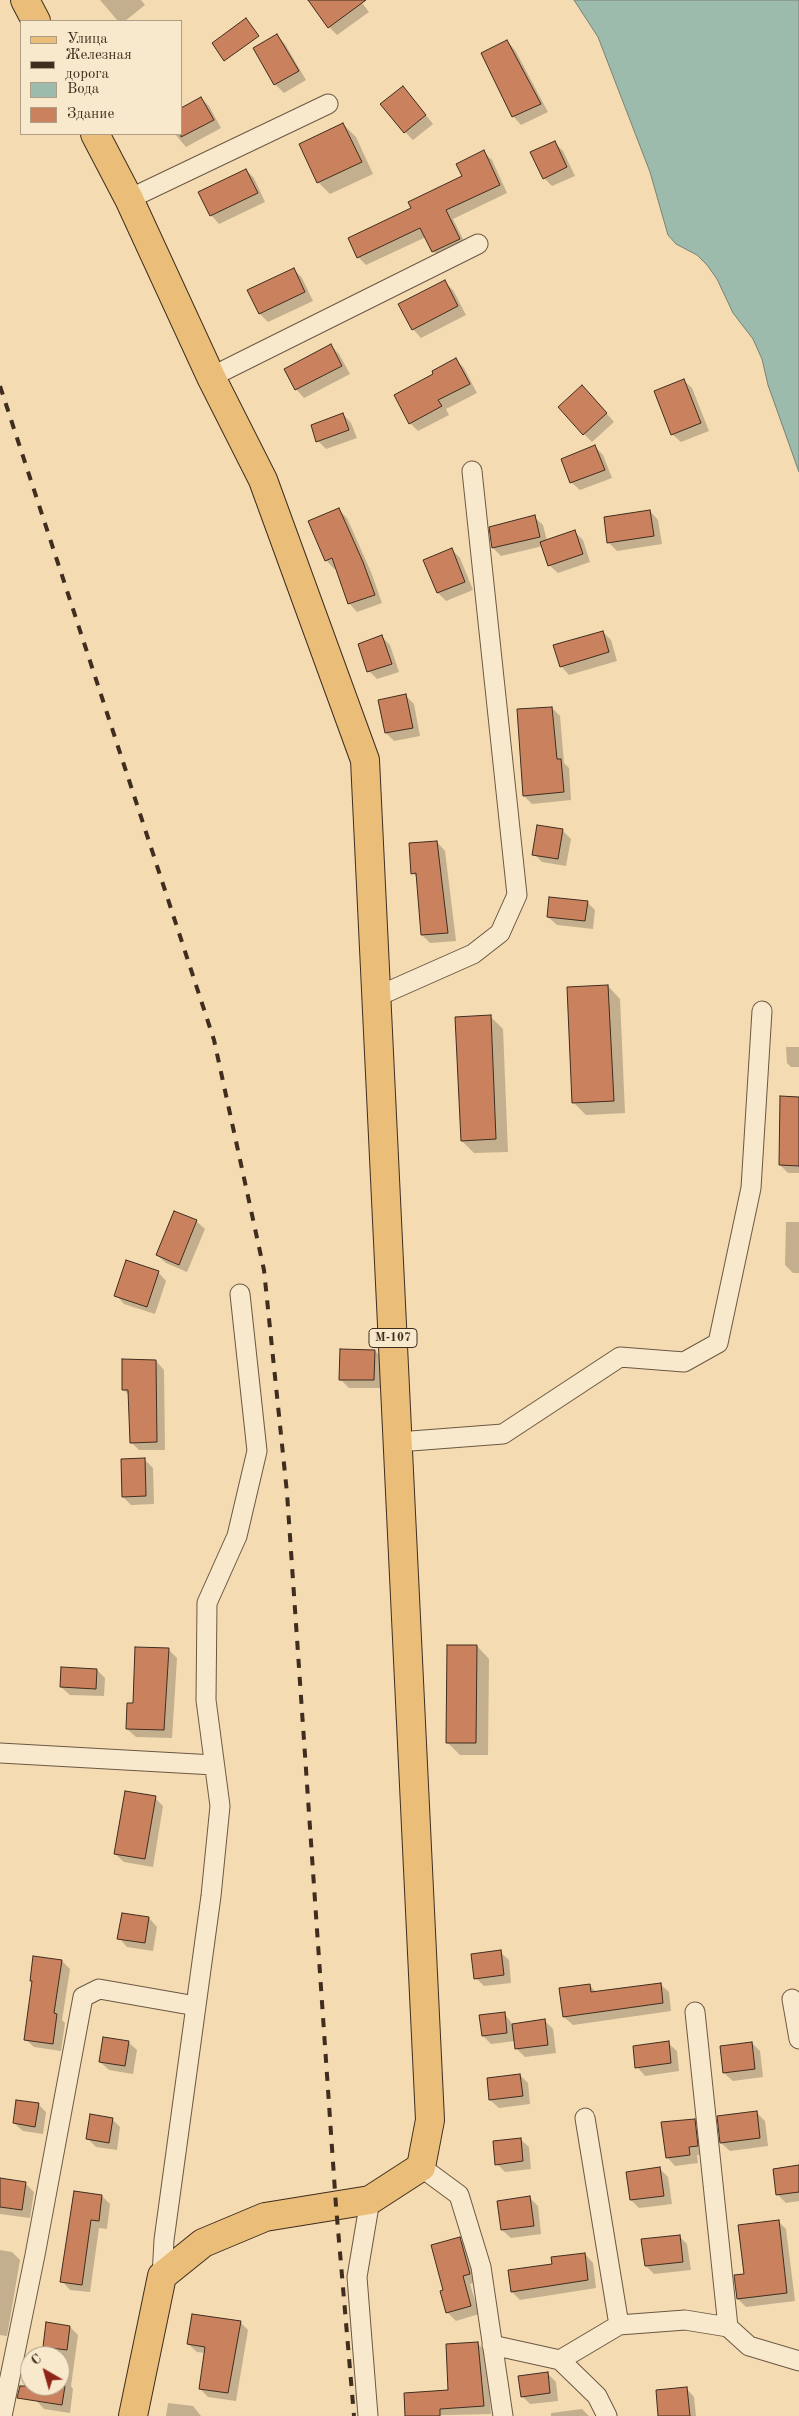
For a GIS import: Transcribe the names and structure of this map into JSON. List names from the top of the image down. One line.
{"streets":{"main road":["М-107"]},"legend":["Улица","Железная дорога","Вода","Здание"],"north":"top left"}
